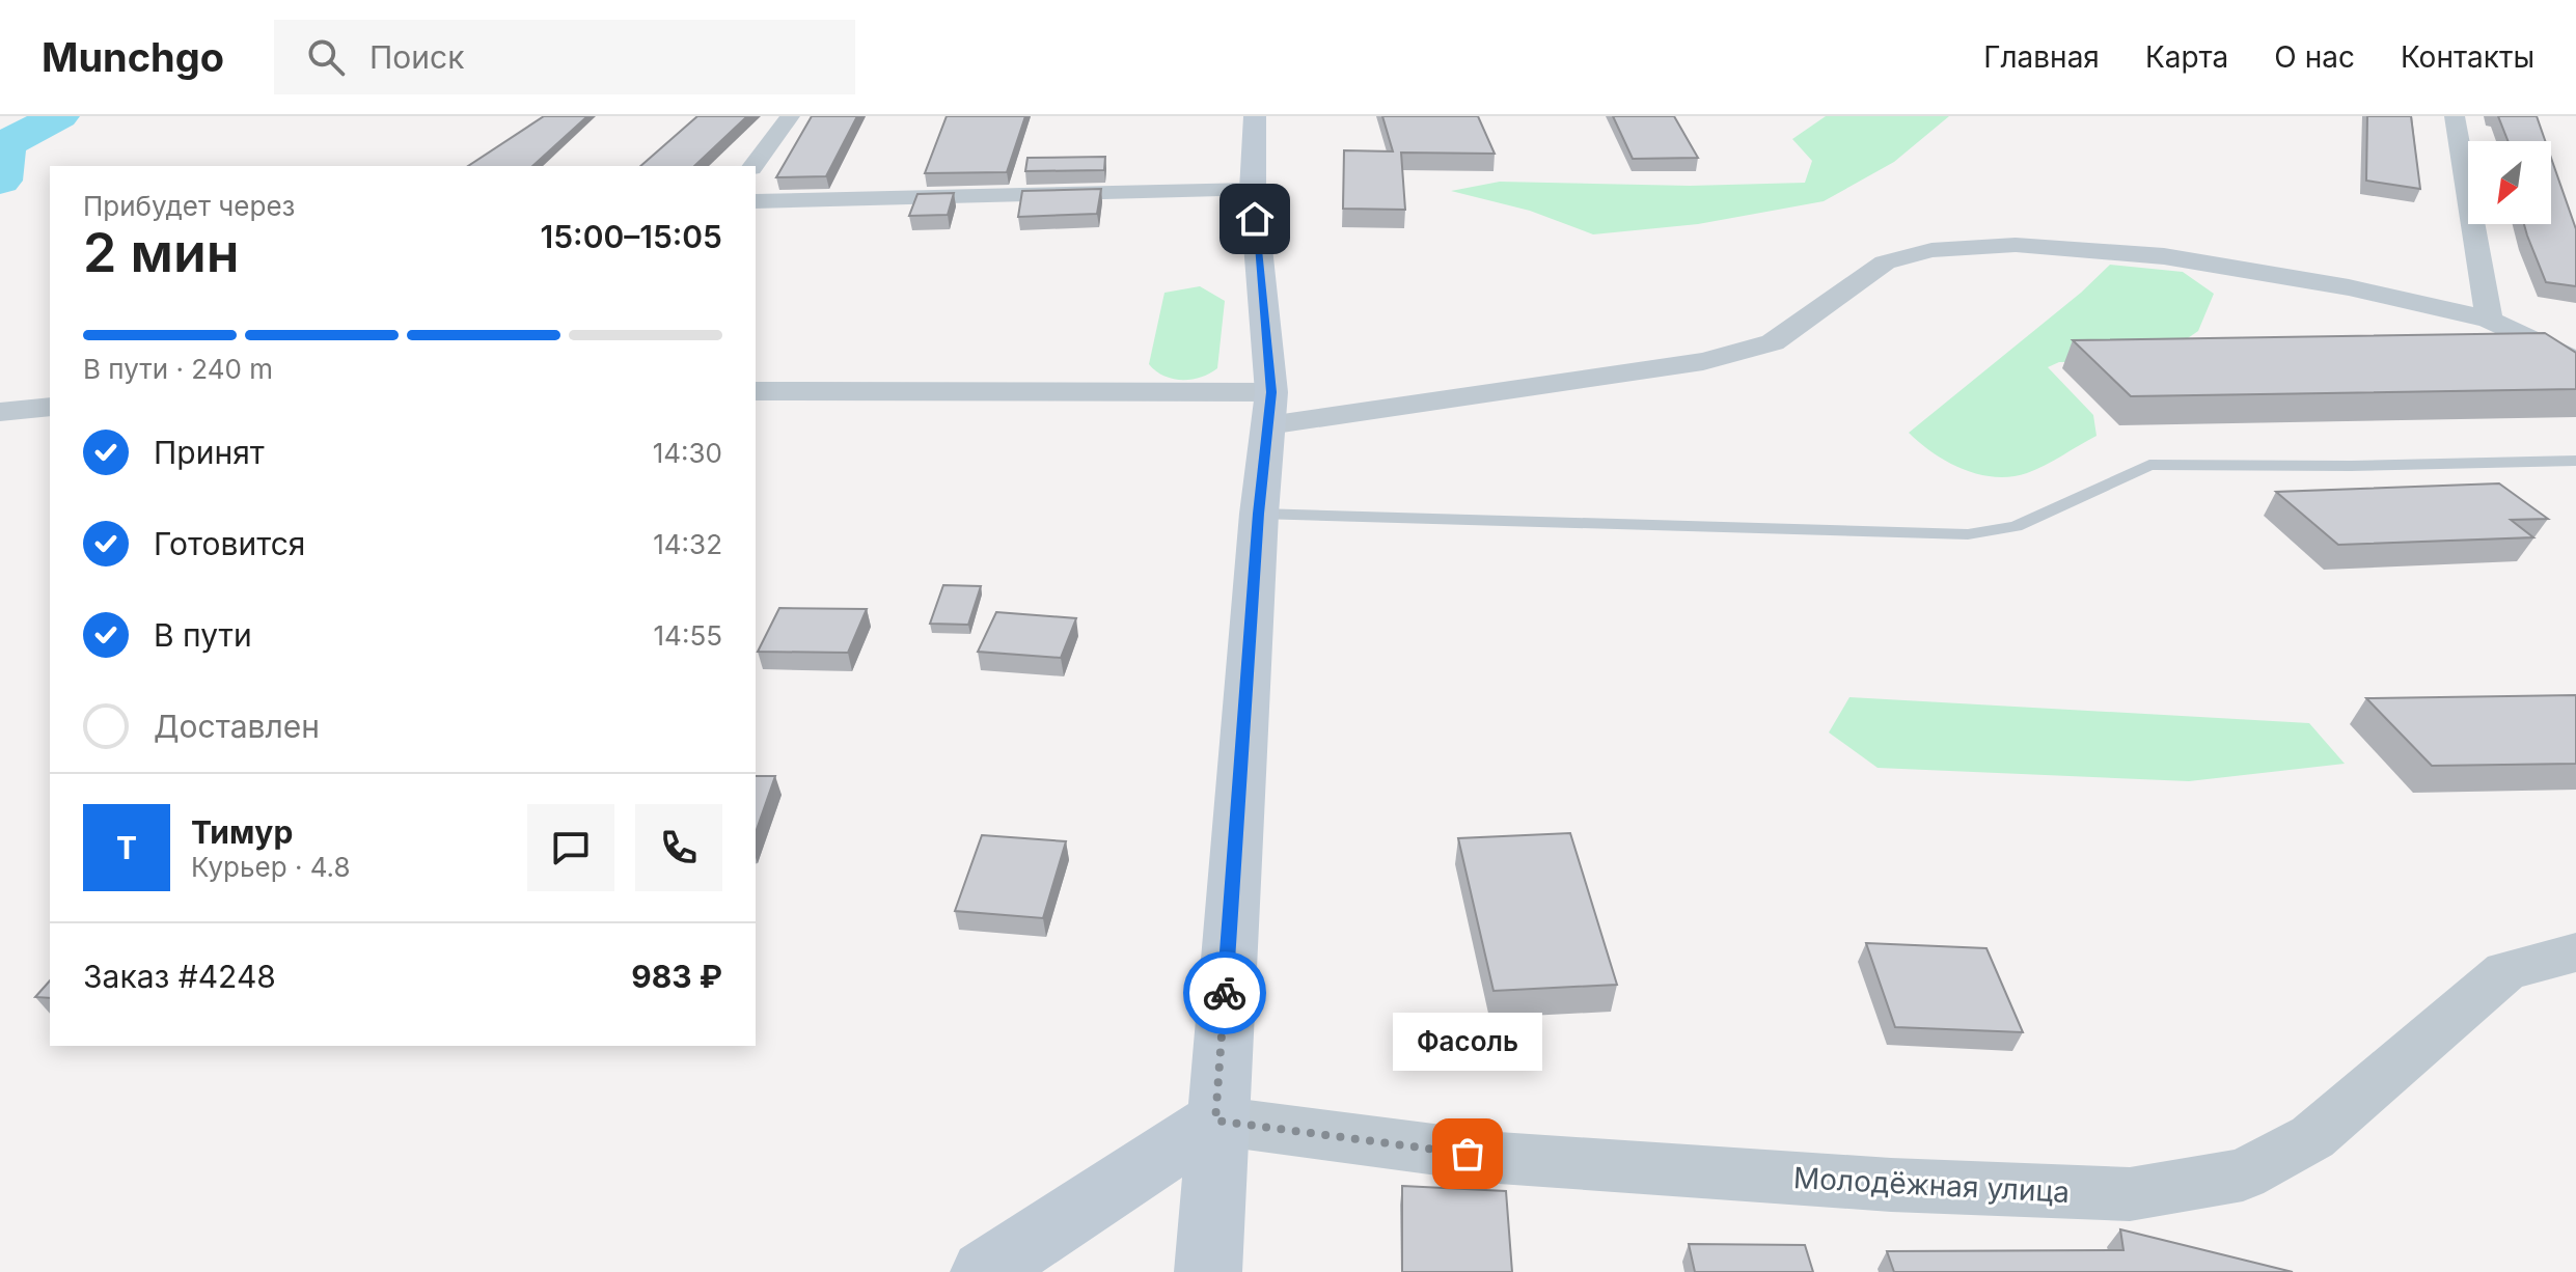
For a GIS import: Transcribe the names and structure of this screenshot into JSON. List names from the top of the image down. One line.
{"streets":{"street":["Молодёжная улица"]},"places":["Фасоль"],"north":"bottom left","page":{"header":"Munchgo","search":"Поиск","nav":["Главная","Карта","О нас","Контакты"],"heading":["2 мин","Прибудет через","15:00–15:05"],"panel":["Тимур","Курьер · 4.8","Заказ #4248","983 ₽"],"bar":"В пути · 240 m","list":[["Принят","14:30"],["Готовится","14:32"],["В пути","14:55"],"Доставлен"],"round":"Т","bubble":"Фасоль"}}
